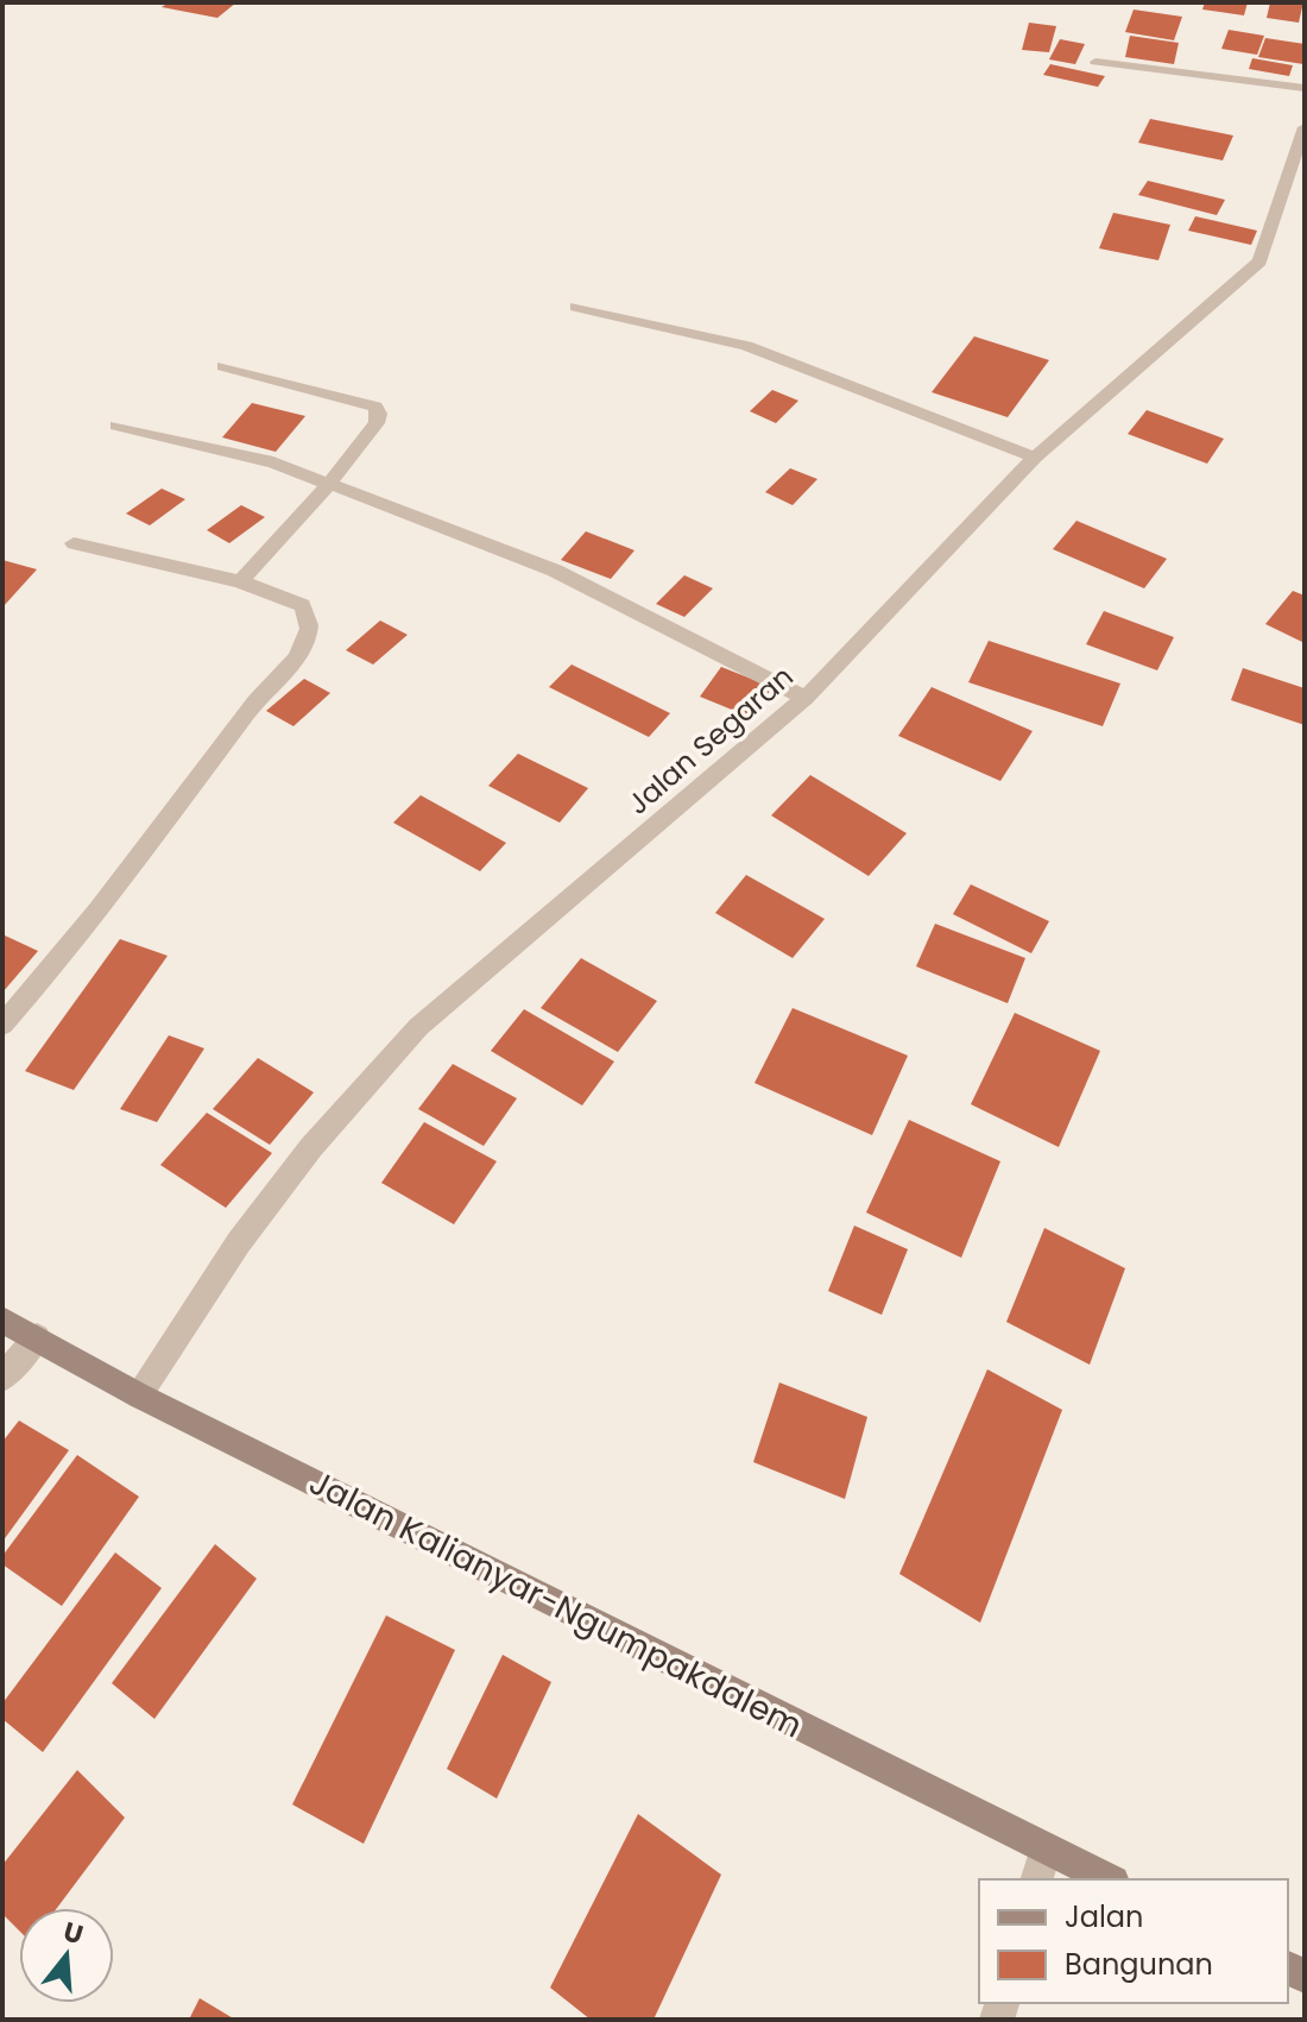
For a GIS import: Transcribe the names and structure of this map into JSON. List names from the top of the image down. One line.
{"streets":{"street":["Jalan Segaran","Jalan Kalianyar-Ngumpakdalem"]},"crossings":[["Jalan Segaran","Jalan Kalianyar-Ngumpakdalem"]],"legend":["Jalan","Bangunan"],"north":"top"}
